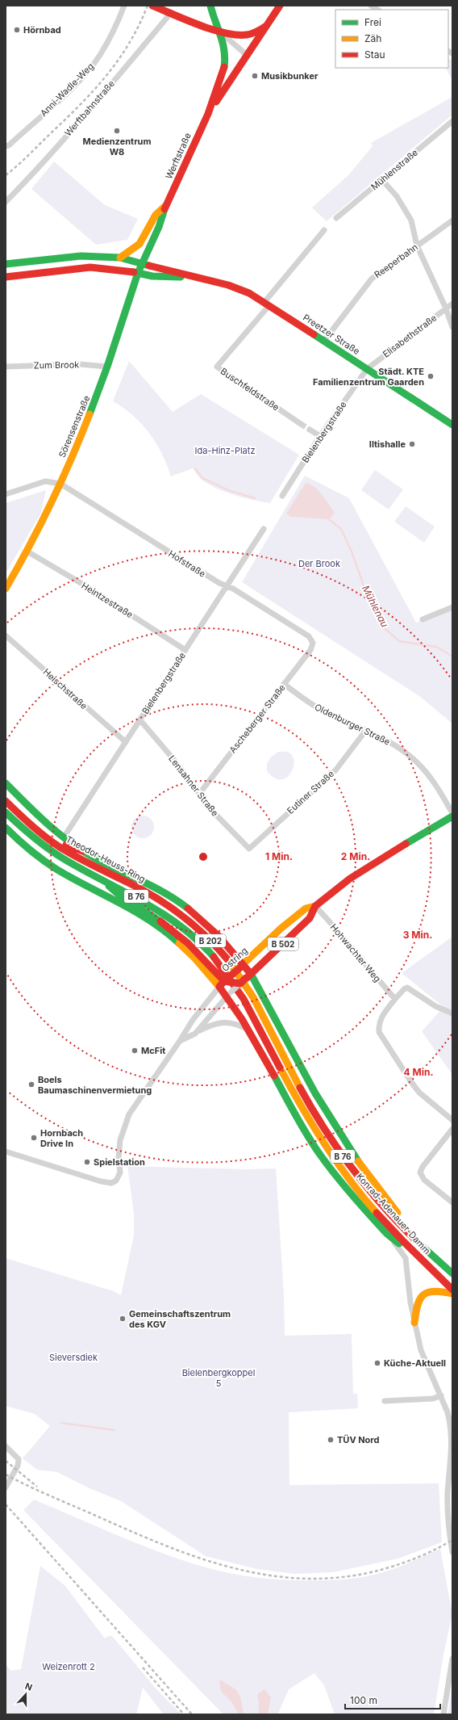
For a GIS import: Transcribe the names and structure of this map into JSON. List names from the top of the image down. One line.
{"streets":{"main road":["Werftstraße","Preetzer Straße","Sörensenstraße","Theodor-Heuss-Ring","B 76","B 202","B 502","Ostring","Konrad-Adenauer-Damm"],"street":["Anni-Wadle-Weg","Werftbahnstraße","Mühlenstraße","Reeperbahn","Elisabethstraße","Zum Brook","Buschfeldstraße","Bielenbergstraße","Hofstraße","Heintzestraße","Heischstraße","Ascheberger Straße","Oldenburger Straße","Lensahner Straße","Eutiner Straße","Hohwachter Weg"]},"crossings":[["Werftstraße","Preetzer Straße"],["Werftstraße","Sörensenstraße"],["Reeperbahn","Preetzer Straße"],["Preetzer Straße","Elisabethstraße"],["Preetzer Straße","Buschfeldstraße"],["Preetzer Straße","Sörensenstraße"],["Preetzer Straße","Bielenbergstraße"],["Elisabethstraße","Bielenbergstraße"],["Zum Brook","Sörensenstraße"],["Sörensenstraße","Hofstraße"],["Sörensenstraße","Heintzestraße"],["Bielenbergstraße","Hofstraße"],["Bielenbergstraße","Heintzestraße"],["Bielenbergstraße","Heischstraße"],["Bielenbergstraße","Lensahner Straße"],["Hofstraße","Ascheberger Straße"],["Ascheberger Straße","Oldenburger Straße"],["Ascheberger Straße","Lensahner Straße"],["Oldenburger Straße","Eutiner Straße"],["Lensahner Straße","Eutiner Straße"],["Theodor-Heuss-Ring","B 76"],["Theodor-Heuss-Ring","Ostring"],["Theodor-Heuss-Ring","Konrad-Adenauer-Damm"],["B 76","Ostring"],["B 76","Konrad-Adenauer-Damm"],["Hohwachter Weg","Ostring"],["Ostring","Konrad-Adenauer-Damm"]],"water":["Mühlenau"],"parks":["Ida-Hinz-Platz","Der Brook","Sieversdiek","Bielenbergkoppel 5","Weizenrott 2"],"places":["Hörnbad","Musikbunker","Medienzentrum W8","Städt. KTE Familienzentrum Gaarden","Iltishalle","McFit","Boels Baumaschinenvermietung","Hornbach Drive In","Spielstation","Gemeinschaftszentrum des KGV","Küche-Aktuell","TÜV Nord"],"legend":["Frei","Zäh","Stau"],"scale_bar":"100 m","north":"top","rings":["1 Min.","2 Min.","3 Min.","4 Min."]}
